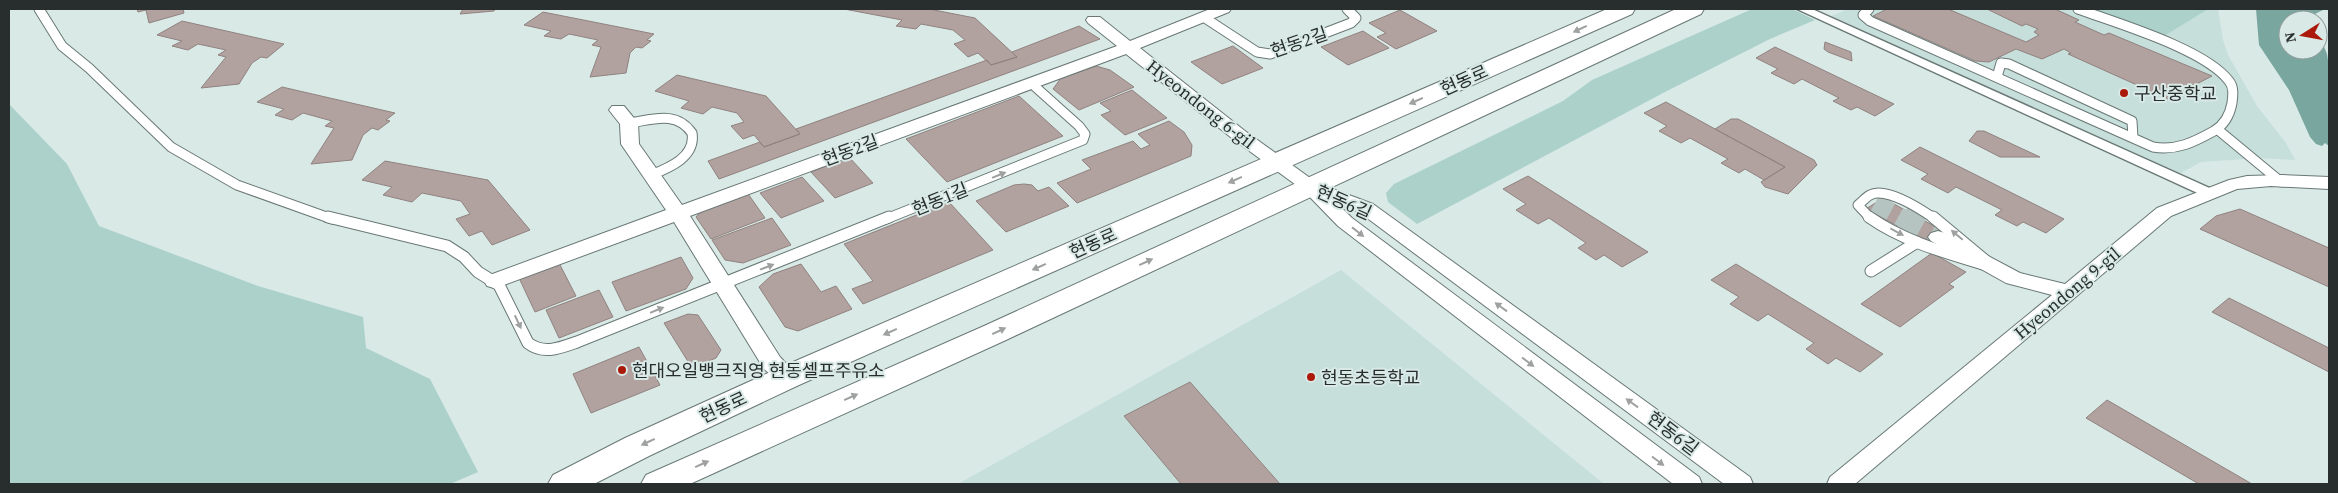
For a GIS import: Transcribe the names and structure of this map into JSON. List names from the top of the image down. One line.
{"streets":{"main road":["현동로"],"street":["현동2길","Hyeondong 6-gil","현동6길","Hyeondong 9-gil"],"lane":["현동1길"]},"crossings":[["현동2길","Hyeondong 6-gil"],["현동2길","현동1길"],["현동로","Hyeondong 6-gil"],["현동로","현동6길"],["Hyeondong 6-gil","현동6길"]],"places":["구산중학교","현대오일뱅크직영 현동셀프주유소","현동초등학교"],"north":"left"}
